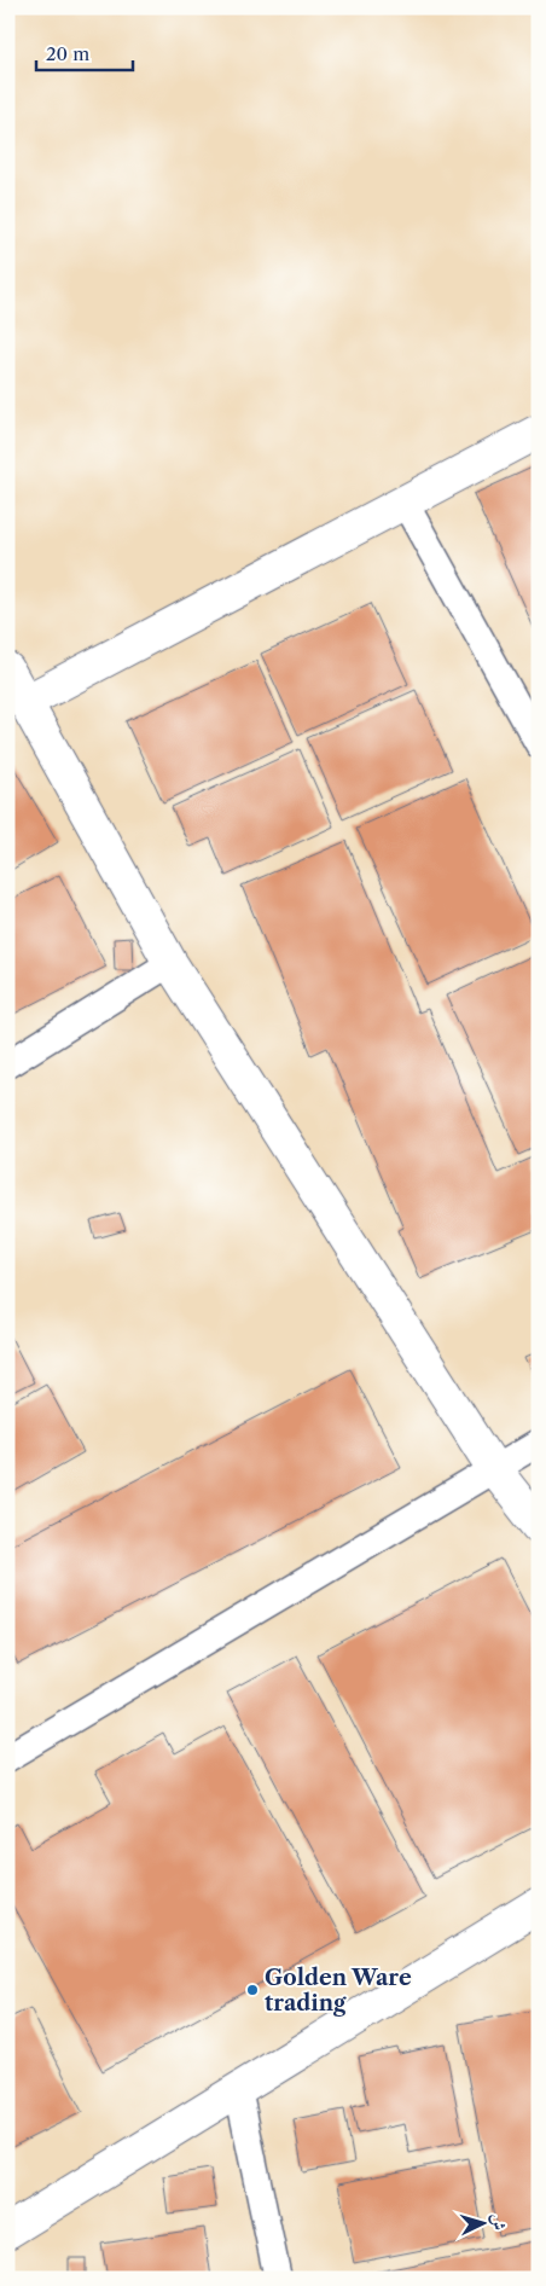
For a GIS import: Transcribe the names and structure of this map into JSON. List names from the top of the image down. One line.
{"places":["Golden Ware trading"],"scale_bar":"20 m","north":"right"}
